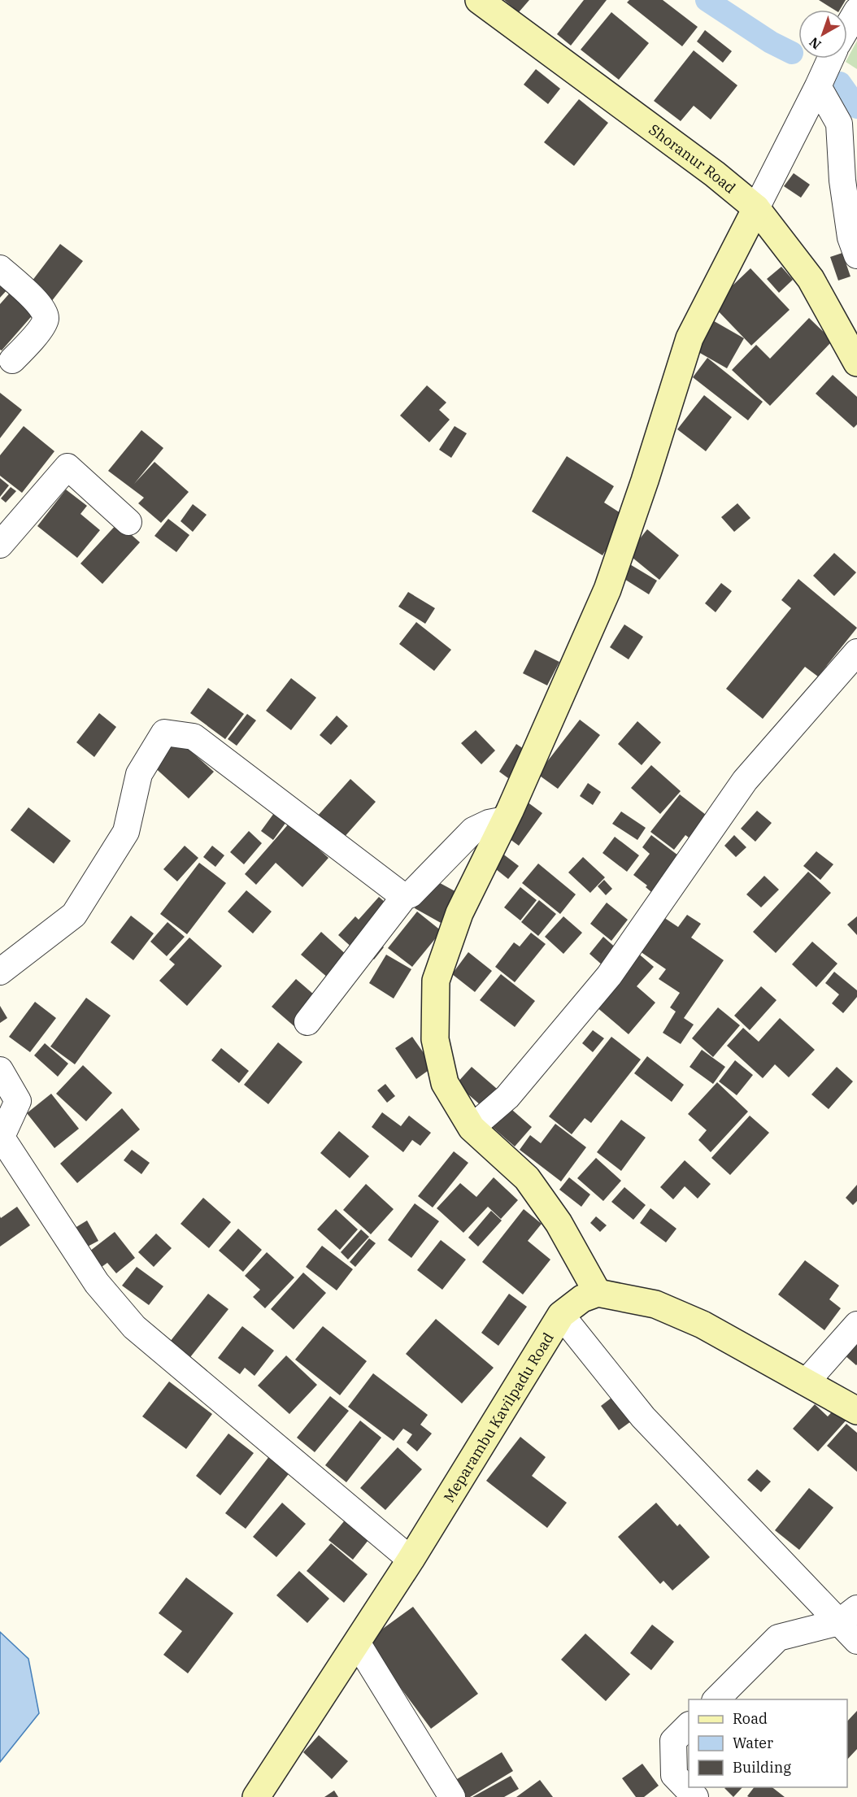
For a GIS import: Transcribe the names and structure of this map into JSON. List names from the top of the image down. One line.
{"streets":{"main road":["Shoranur Road","Meparambu Kavilpadu Road"]},"legend":["Road","Water","Building"],"north":"bottom left"}
